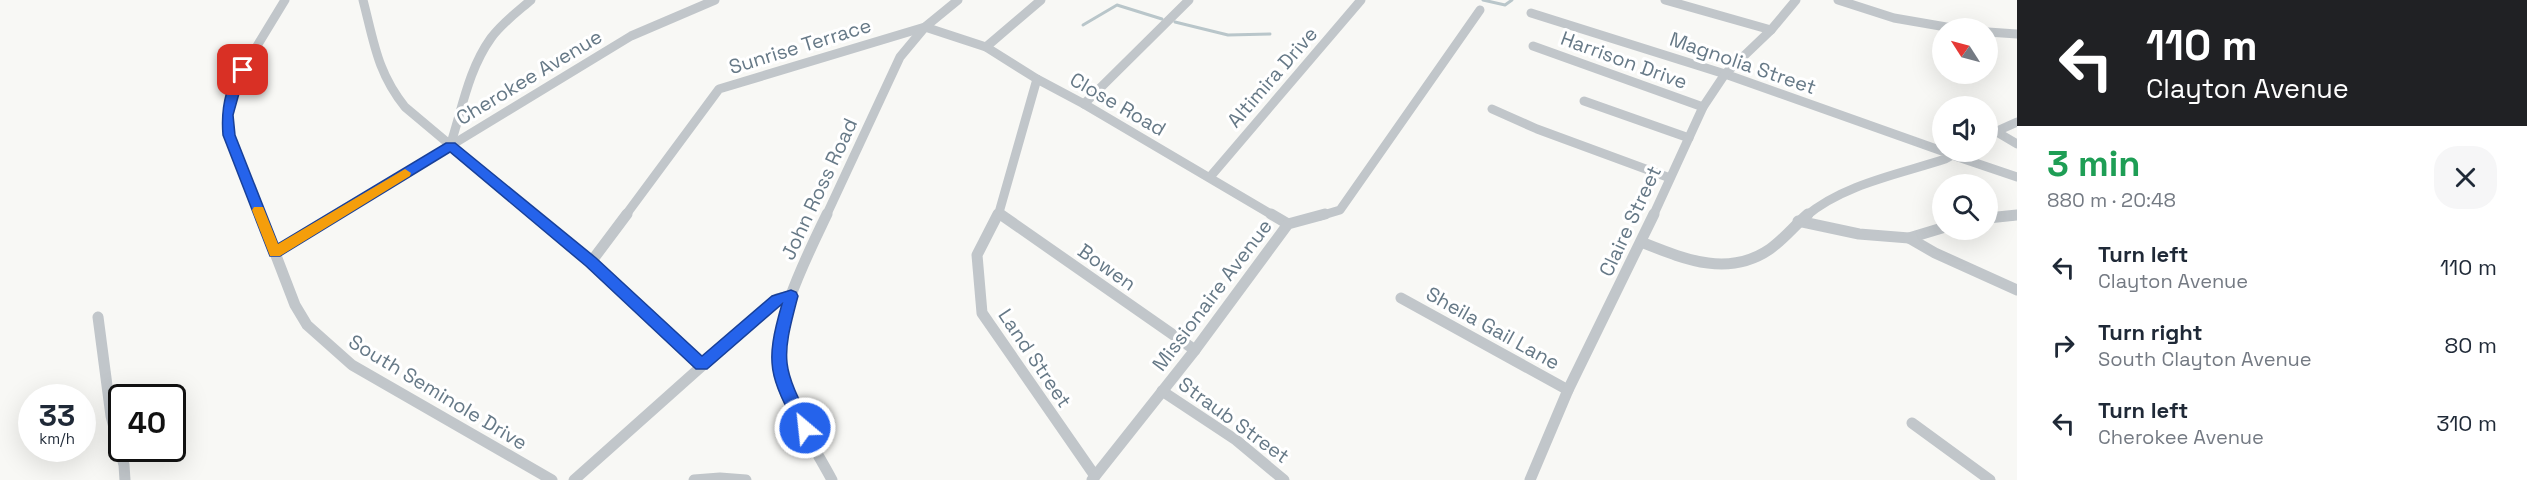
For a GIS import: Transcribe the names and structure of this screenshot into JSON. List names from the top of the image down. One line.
{"streets":{"street":["Sunrise Terrace","Harrison Drive","Magnolia Street","Cherokee Avenue","Altimira Drive","Close Road","John Ross Road","Claire Street","Bowen","Missionaire Avenue","Sheila Gail Lane","Land Street","South Seminole Drive","Straub Street"]},"crossings":[["Sunrise Terrace","Close Road"],["Sunrise Terrace","John Ross Road"],["Harrison Drive","Claire Street"],["Magnolia Street","Claire Street"],["Cherokee Avenue","South Seminole Drive"],["Altimira Drive","Close Road"],["Close Road","John Ross Road"],["Close Road","Missionaire Avenue"],["Close Road","Land Street"],["Claire Street","Sheila Gail Lane"],["Bowen","Missionaire Avenue"],["Bowen","Land Street"],["Missionaire Avenue","Land Street"],["Missionaire Avenue","Straub Street"]],"north":"top left","page":{"turn":["110 m","Clayton Avenue"],"heading":["3 min","880 m · 20:48"],"list":[{"name":"Turn left","note":"Clayton Avenue","value":"110 m"},{"name":"Turn right","note":"South Clayton Avenue","value":"80 m"},{"name":"Turn left","note":"Cherokee Avenue","value":"310 m"}],"speed":"33 km/h","limit":"40"}}
